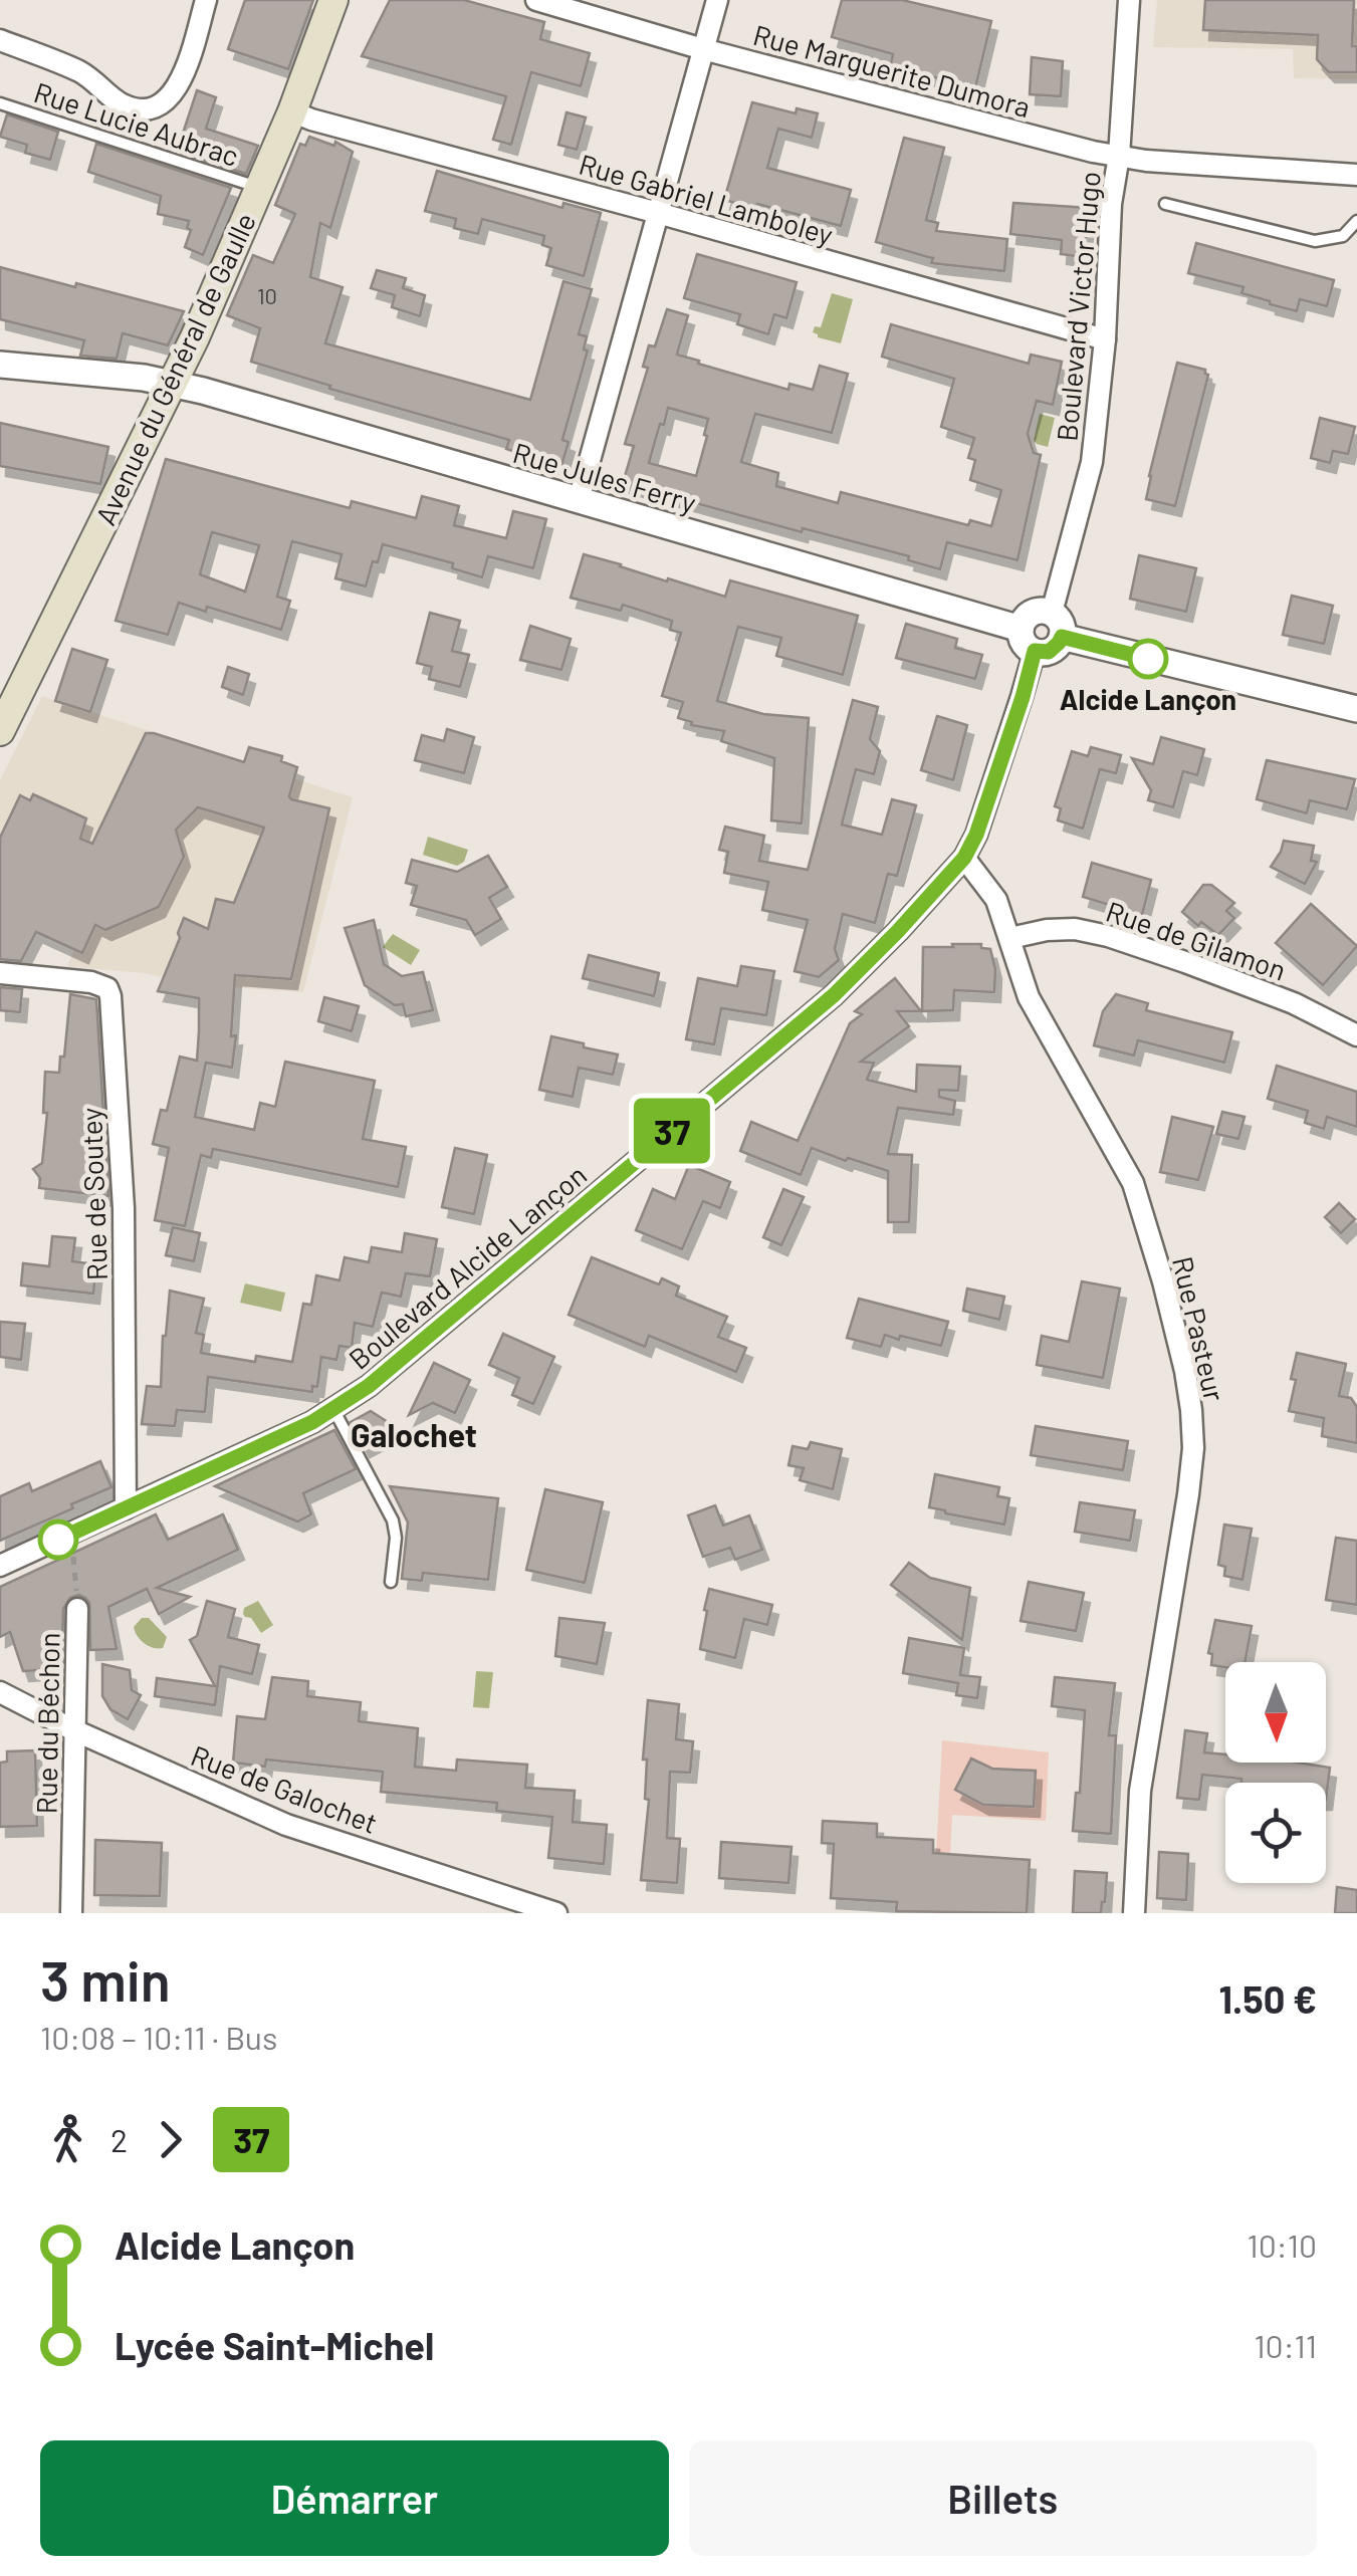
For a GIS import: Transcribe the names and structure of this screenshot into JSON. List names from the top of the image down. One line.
{"streets":{"main road":["Avenue du Général de Gaulle"],"street":["Rue Marguerite Dumora","Rue Gabriel Lamboley","Boulevard Victor Hugo","Rue Jules Ferry","Rue de Gilamon","Rue de Soutey","Boulevard Alcide Lançon","Rue Pasteur","Rue du Béchon","Rue de Galochet"],"lane":["Rue Lucie Aubrac"]},"crossings":[["Rue Marguerite Dumora","Boulevard Victor Hugo"],["Rue Lucie Aubrac","Avenue du Général de Gaulle"],["Rue Gabriel Lamboley","Boulevard Victor Hugo"],["Rue Gabriel Lamboley","Avenue du Général de Gaulle"],["Boulevard Victor Hugo","Rue Jules Ferry"],["Boulevard Victor Hugo","Boulevard Alcide Lançon"],["Avenue du Général de Gaulle","Rue Jules Ferry"],["Rue Jules Ferry","Boulevard Alcide Lançon"],["Rue de Gilamon","Rue Pasteur"],["Rue de Soutey","Boulevard Alcide Lançon"],["Boulevard Alcide Lançon","Rue Pasteur"],["Boulevard Alcide Lançon","Rue du Béchon"],["Rue du Béchon","Rue de Galochet"]],"districts":["Galochet"],"places":["Alcide Lançon"],"lines":["bus line 37"],"house_numbers":["10"],"north":"bottom","page":{"on_map":"37","heading":["3 min","10:08 – 10:11 · Bus","1.50 €"],"legs":["2","37"],"list":[{"name":"Alcide Lançon","value":"10:10"},{"name":"Lycée Saint-Michel","value":"10:11"}],"buttons":["Démarrer","Billets"]}}
